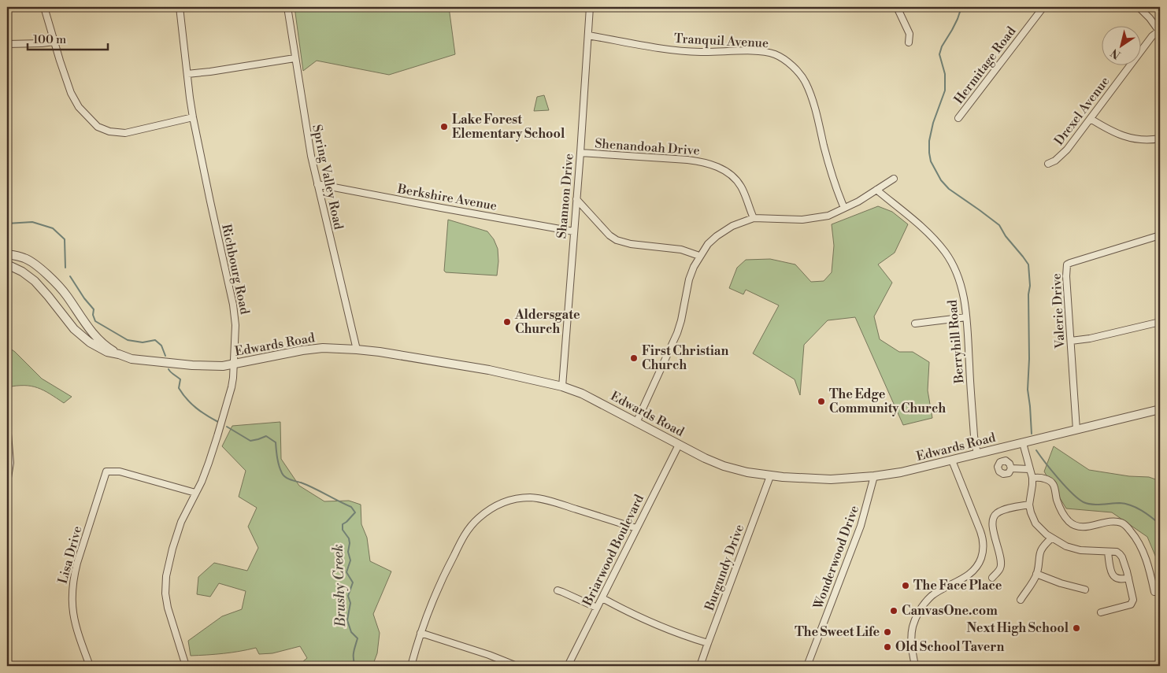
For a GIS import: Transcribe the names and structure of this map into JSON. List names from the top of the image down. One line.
{"streets":{"street":["Tranquil Avenue","Hermitage Road","Drexel Avenue","Shenandoah Drive","Spring Valley Road","Shannon Drive","Berkshire Avenue","Richbourg Road","Valerie Drive","Berryhill Road","Edwards Road","Briarwood Boulevard","Lisa Drive","Wonderwood Drive","Burgundy Drive"]},"crossings":[["Tranquil Avenue","Shannon Drive"],["Shenandoah Drive","Shannon Drive"],["Spring Valley Road","Berkshire Avenue"],["Spring Valley Road","Edwards Road"],["Shannon Drive","Berkshire Avenue"],["Shannon Drive","Edwards Road"],["Richbourg Road","Edwards Road"],["Richbourg Road","Lisa Drive"],["Valerie Drive","Edwards Road"],["Berryhill Road","Edwards Road"],["Edwards Road","Briarwood Boulevard"],["Edwards Road","Wonderwood Drive"],["Edwards Road","Burgundy Drive"]],"water":["Brushy Creek"],"places":["Lake Forest Elementary School","Aldersgate Church","First Christian Church","The Edge Community Church","The Face Place","CanvasOne.com","Next High School","The Sweet Life","Old School Tavern"],"scale_bar":"100 m","north":"bottom left"}
